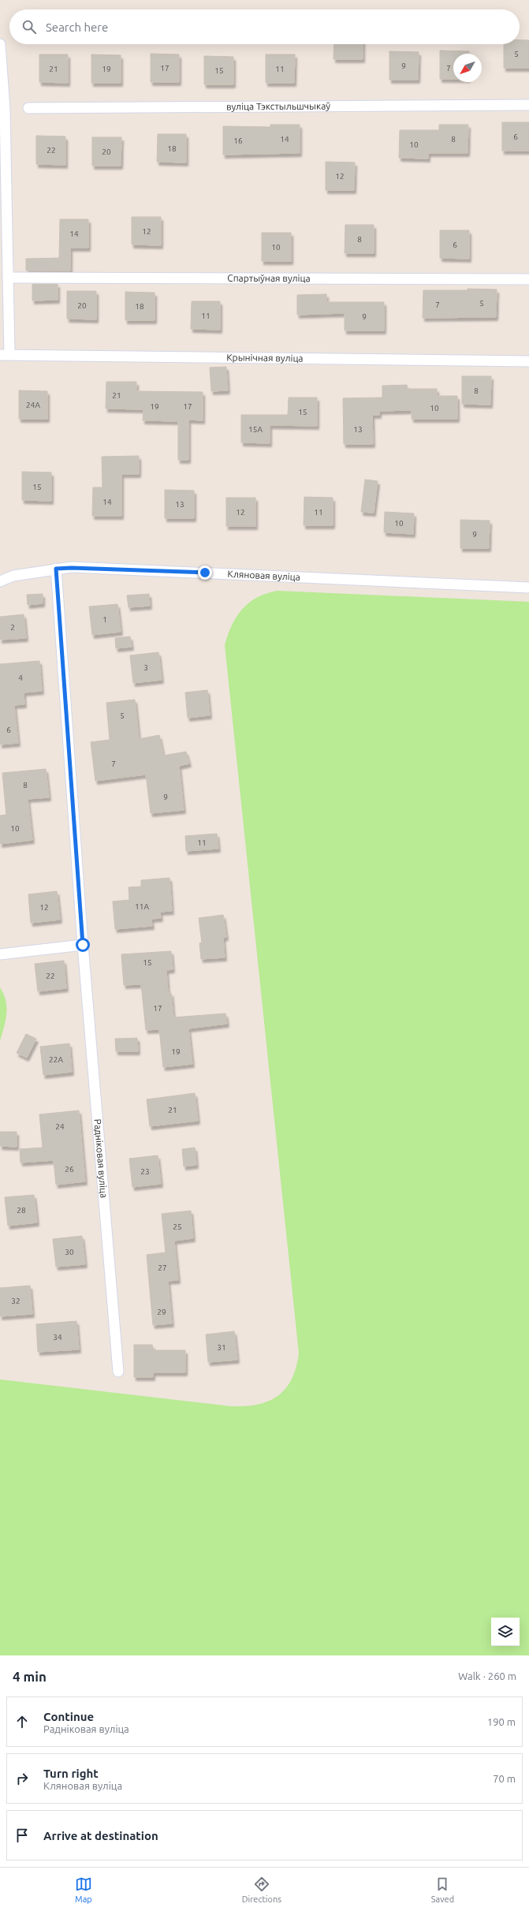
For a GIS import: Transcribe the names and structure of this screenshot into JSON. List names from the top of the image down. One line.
{"streets":{"street":["вуліца Тэкстыльшчыкаў","Спартыўная вуліца","Крынічная вуліца","Кляновая вуліца","Радніковая вуліца"]},"crossings":[["Кляновая вуліца","Радніковая вуліца"]],"house_numbers":["5","9","17","7","21","19","11","15","6","14","8","16","10","18","22","20","12","12","14","8","6","10","5","7","20","18","11","9","8","21","24А","19","17","10","15","15А","13","15","14","13","12","11","10","9","1","2","3","4","5","6","7","8","9","10","11","11А","12","15","22","17","19","22А","21","24","26","23","28","25","30","27","32","29","34","31"],"north":"bottom left","page":{"search":"Search here","heading":["4 min","Walk · 260 m"],"list":[["Continue","Радніковая вуліца","190 m"],["Turn right","Кляновая вуліца","70 m"],"Arrive at destination"],"nav":["Map","Directions","Saved"]}}
